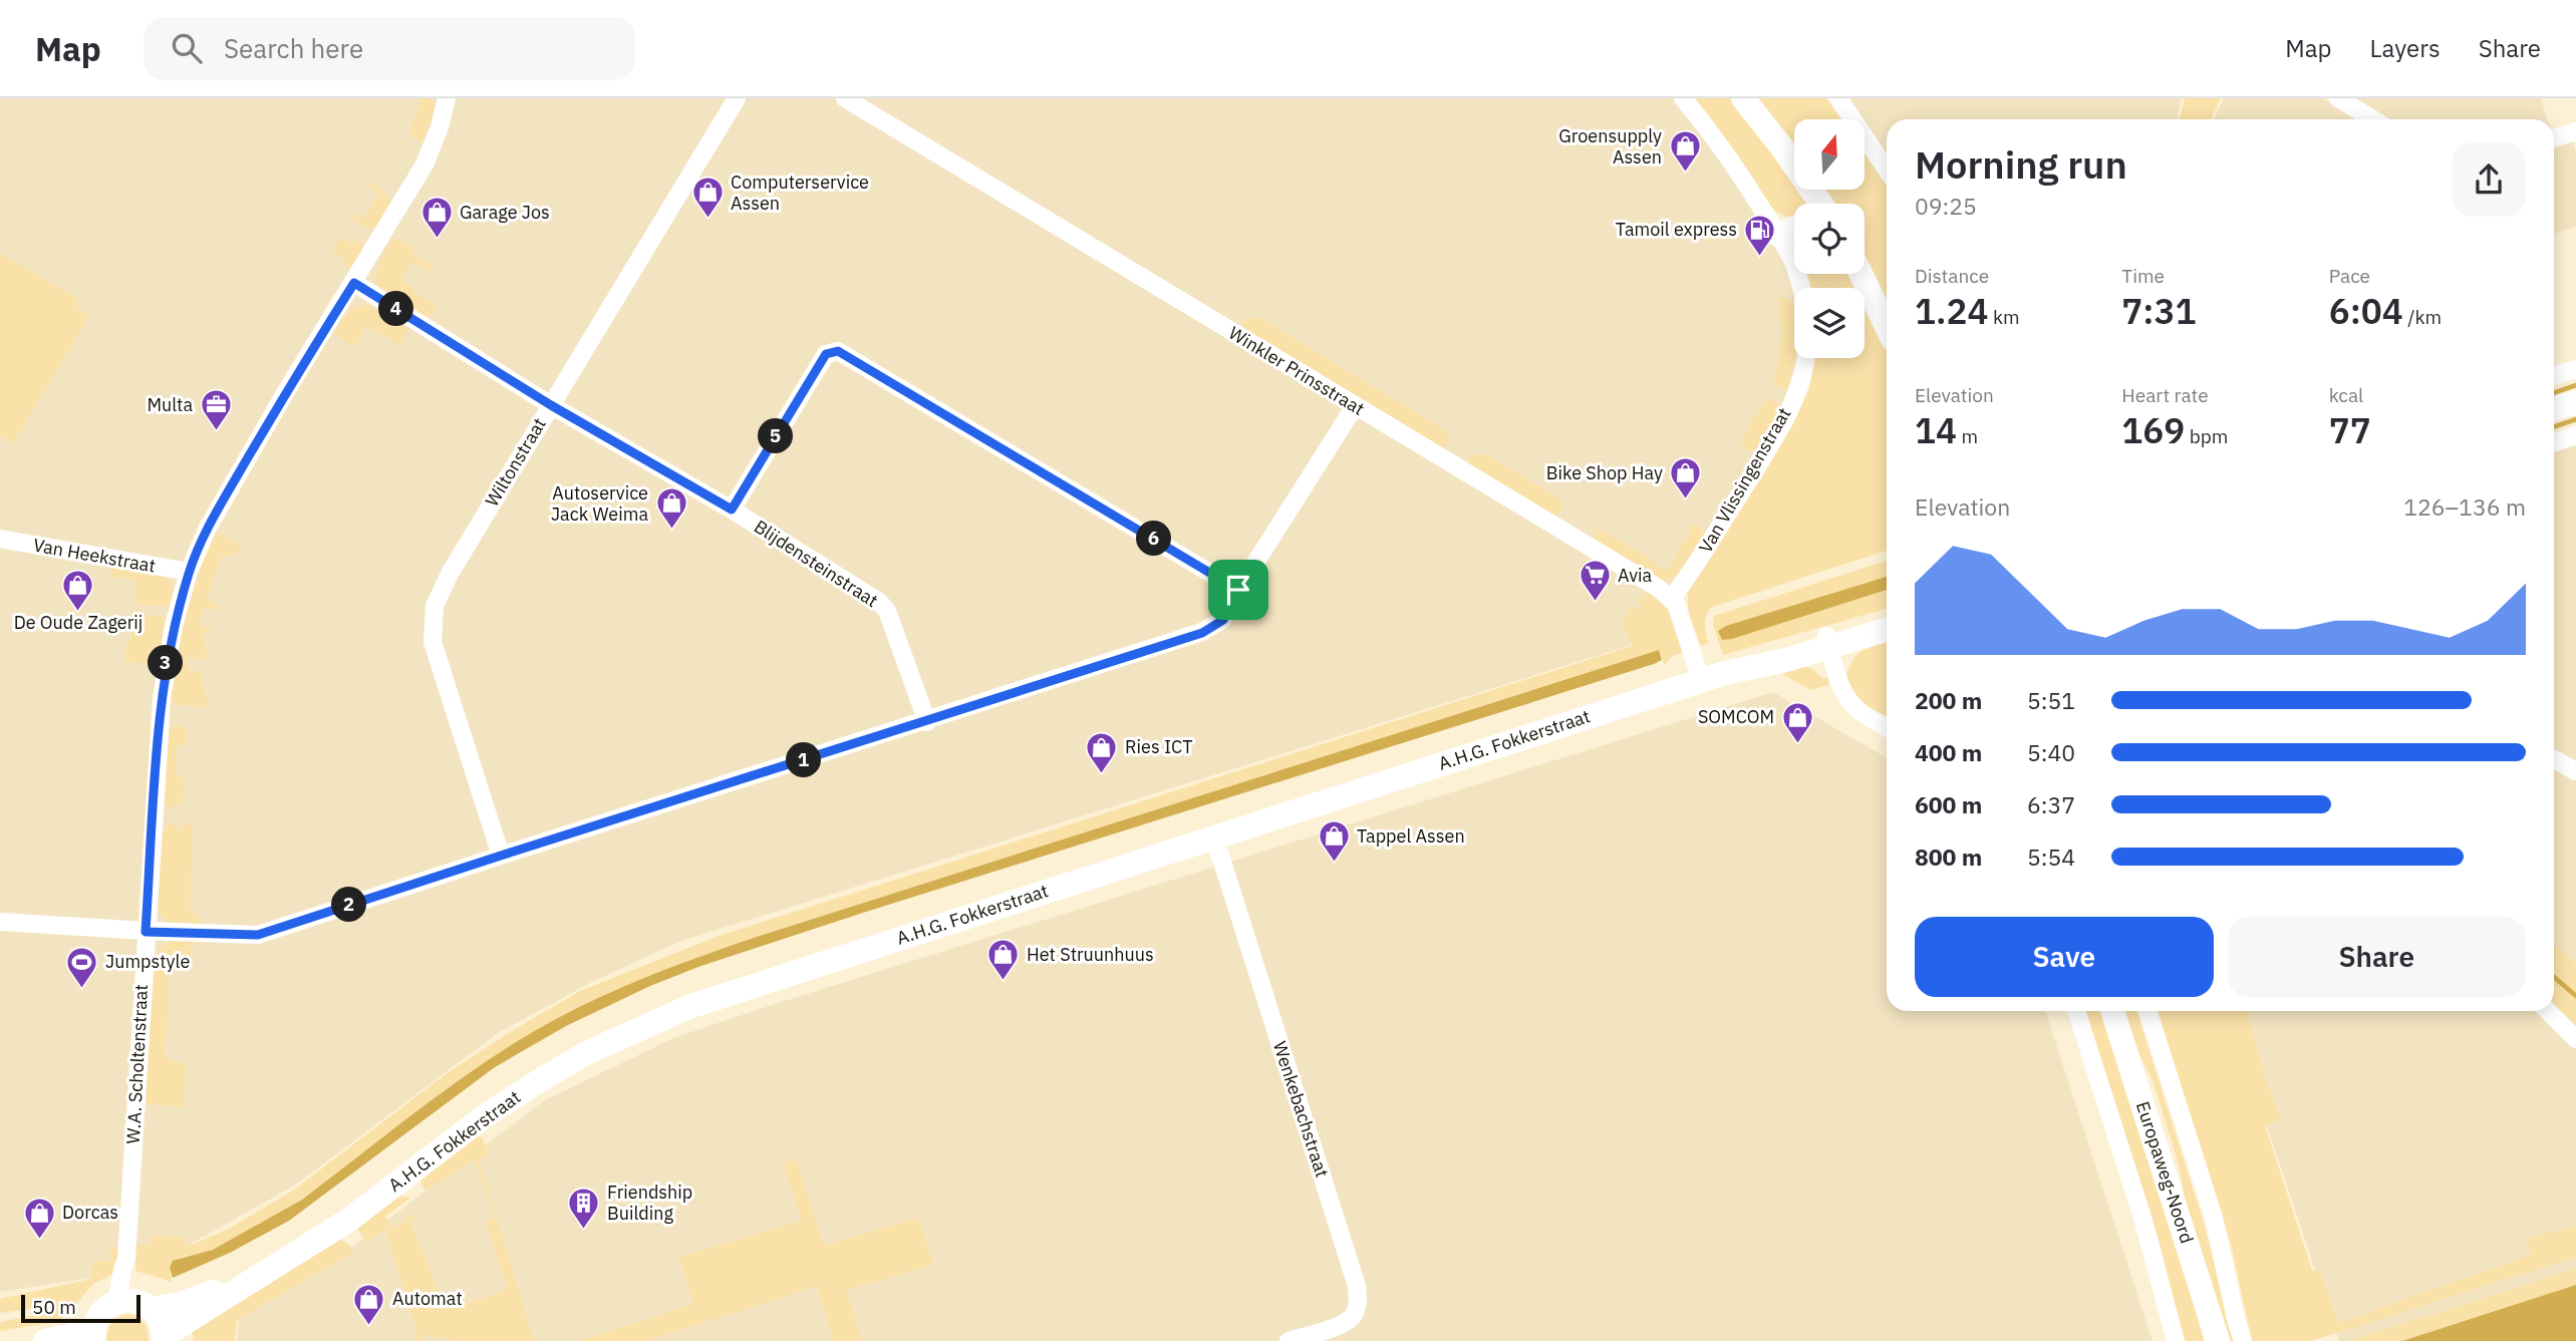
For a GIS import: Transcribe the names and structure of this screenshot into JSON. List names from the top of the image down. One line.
{"streets":{"street":["Winkler Prinsstraat","Wiltonstraat","Van Vlissingenstraat","Van Heekstraat","Blijdensteinstraat","A.H.G. Fokkerstraat","W.A. Scholtenstraat","Wenkebachstraat","Europaweg-Noord"]},"crossings":[["Winkler Prinsstraat","Van Vlissingenstraat"],["Wiltonstraat","Blijdensteinstraat"],["Van Heekstraat","W.A. Scholtenstraat"],["Blijdensteinstraat","W.A. Scholtenstraat"],["A.H.G. Fokkerstraat","W.A. Scholtenstraat"],["A.H.G. Fokkerstraat","Wenkebachstraat"]],"places":{"shop":["Groensupply Assen","Computerservice Assen","Garage Jos","Bike Shop Hay","Autoservice Jack Weima","De Oude Zagerij","SOMCOM","Ries ICT","Tappel Assen","Het Struunhuus","Dorcas","Automat"],"fuel station":["Tamoil express"],"office":["Multa"],"supermarket":["Avia"],"sports":["Jumpstyle"],"building":["Friendship Building"]},"scale_bar":"50 m","north":"top","page":{"header":"Map","search":"Search here","nav":["Map","Layers","Share"],"heading":["Morning run","09:25"],"stats":[["Distance","1.24 km"],["Time","7:31"],["Pace","6:04 /km"],["Elevation","14 m"],["Heart rate","169 bpm"],["kcal","77"]],"pins":["4","5","6","3","1","2"],"chart":["Elevation","126–136 m"],"list":[{"name":"200 m","note":"5:51"},{"name":"400 m","note":"5:40"},{"name":"600 m","note":"6:37"},{"name":"800 m","note":"5:54"}],"buttons":["Save","Share"],"scale":"50 m"}}
